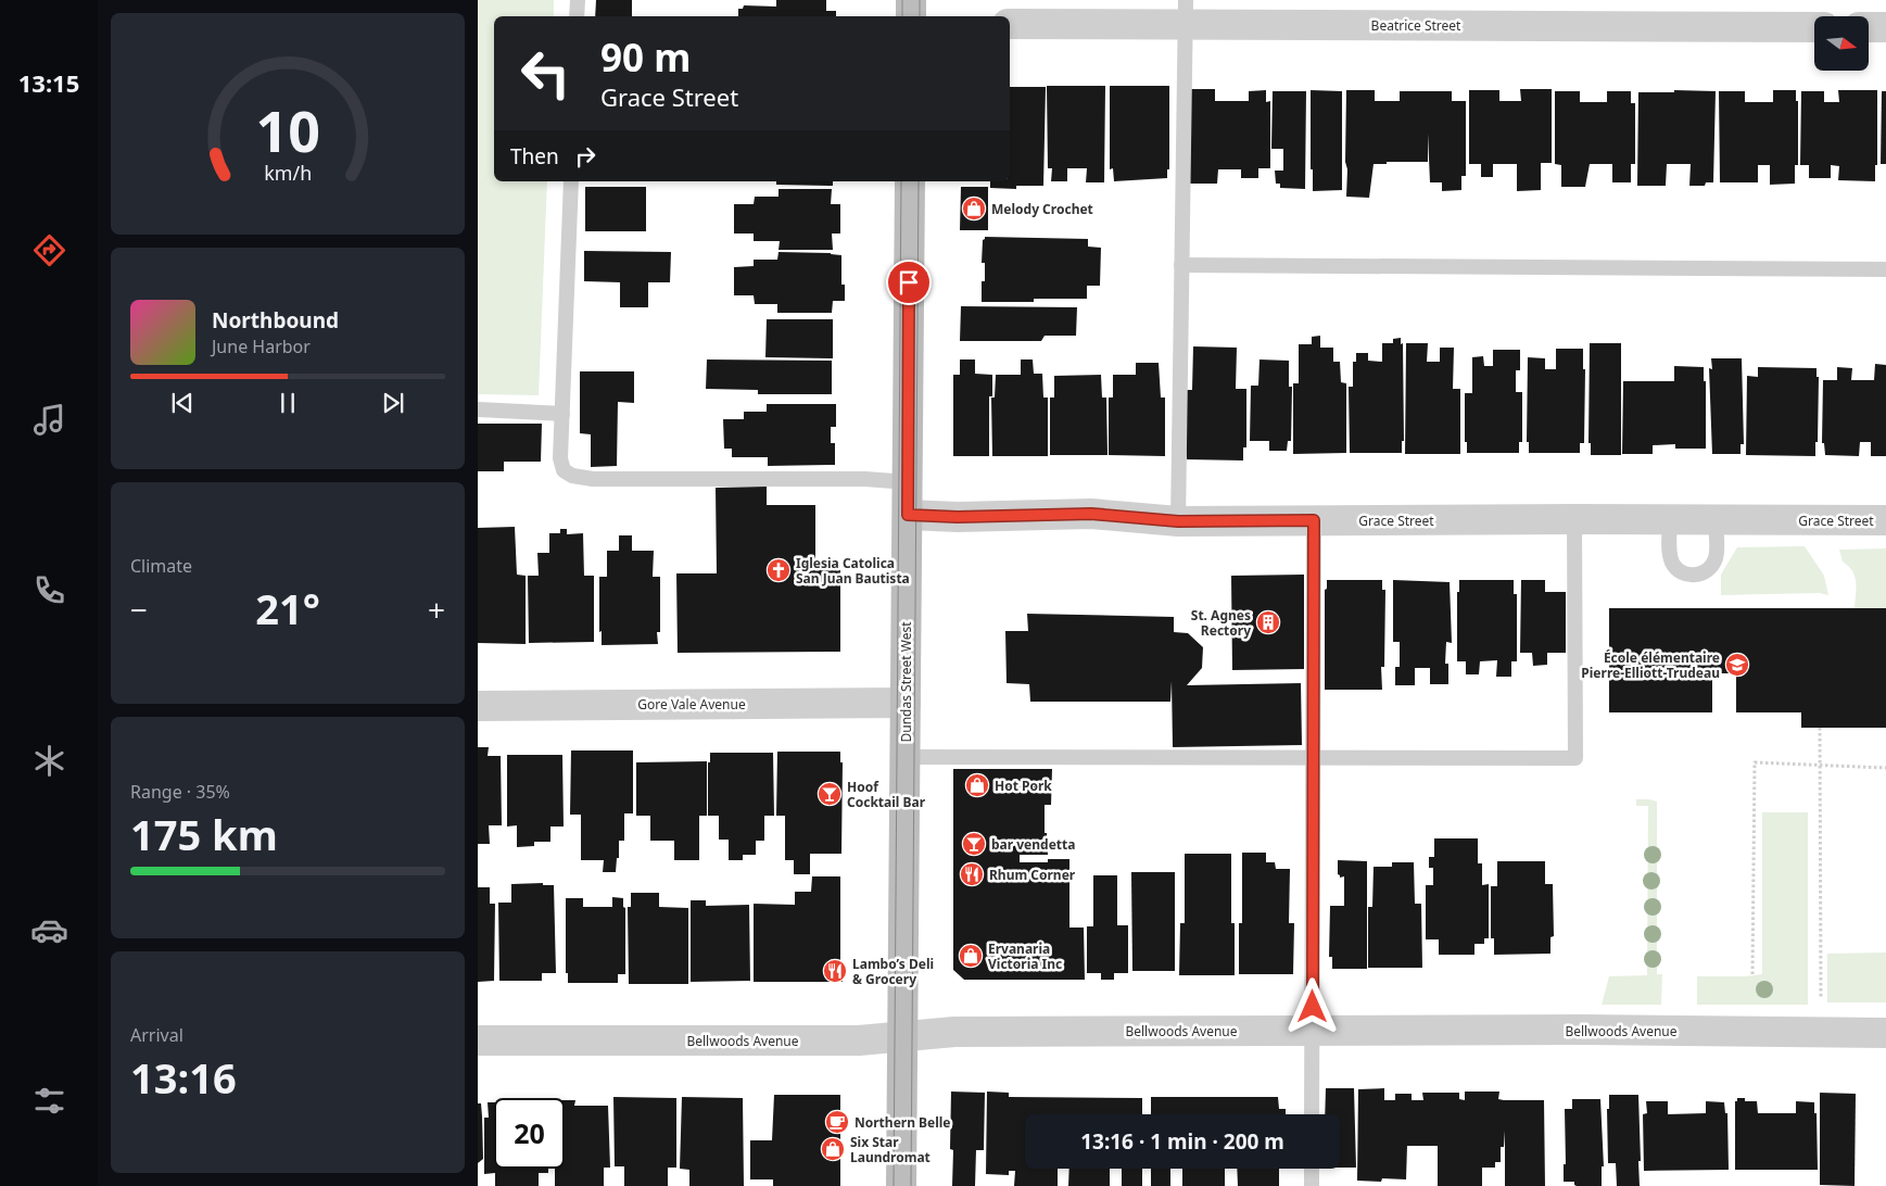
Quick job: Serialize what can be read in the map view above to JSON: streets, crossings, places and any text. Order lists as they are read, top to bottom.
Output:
{
  "streets": {
    "main road": ["Dundas Street West"],
    "street": [
      "Beatrice Street",
      "Grace Street",
      "Gore Vale Avenue",
      "Bellwoods Avenue"
    ]
  },
  "crossings": [
    ["Grace Street", "Dundas Street West"],
    ["Dundas Street West", "Gore Vale Avenue"],
    ["Dundas Street West", "Bellwoods Avenue"]
  ],
  "places": {
    "shop": [
      "Melody Crochet",
      "Hot Pork",
      "Ervanaria Victoria Inc",
      "Six Star Laundromat"
    ],
    "church": ["Iglesia Catolica San Juan Bautista"],
    "building": ["St. Agnes Rectory"],
    "school or university": ["École élémentaire Pierre-Elliott-Trudeau"],
    "bar": ["Hoof Cocktail Bar", "bar vendetta"],
    "restaurant": ["Rhum Corner", "Lambo’s Deli & Grocery"],
    "cafe": ["Northern Belle"]
  },
  "north": "right",
  "page": {
    "tabs": "13:15",
    "turn": ["90 m", "Grace Street"],
    "then": "Then",
    "song": ["Northbound", "June Harbor"],
    "tile": [
      "Climate",
      ["Range · 35%", "175 km"],
      ["Arrival", "13:16"]
    ],
    "heat": ["−", "21°", "+"],
    "limit": "20",
    "trip": "13:16 · 1 min · 200 m",
    "gauge": ["10", "km/h"]
  }
}
